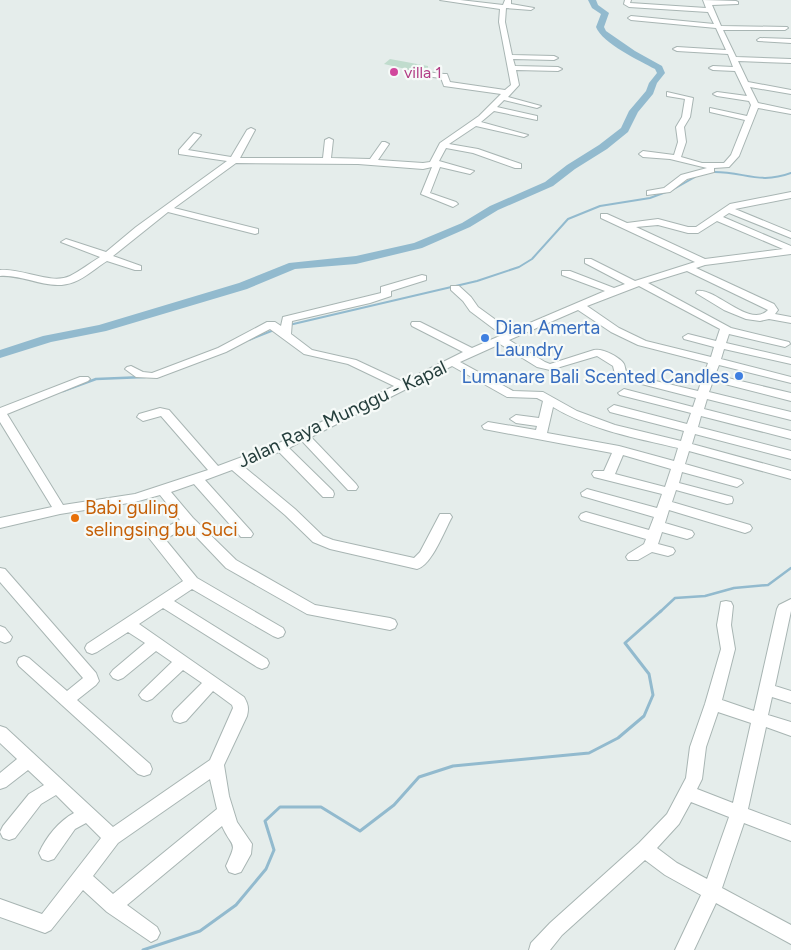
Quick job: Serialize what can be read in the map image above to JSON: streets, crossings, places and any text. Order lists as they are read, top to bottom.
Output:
{
  "streets": {
    "street": ["Jalan Raya Munggu - Kapal"]
  },
  "places": [
    "villa 1",
    "Dian Amerta Laundry",
    "Lumanare Bali Scented Candles",
    "Babi guling selingsing bu Suci"
  ]
}
